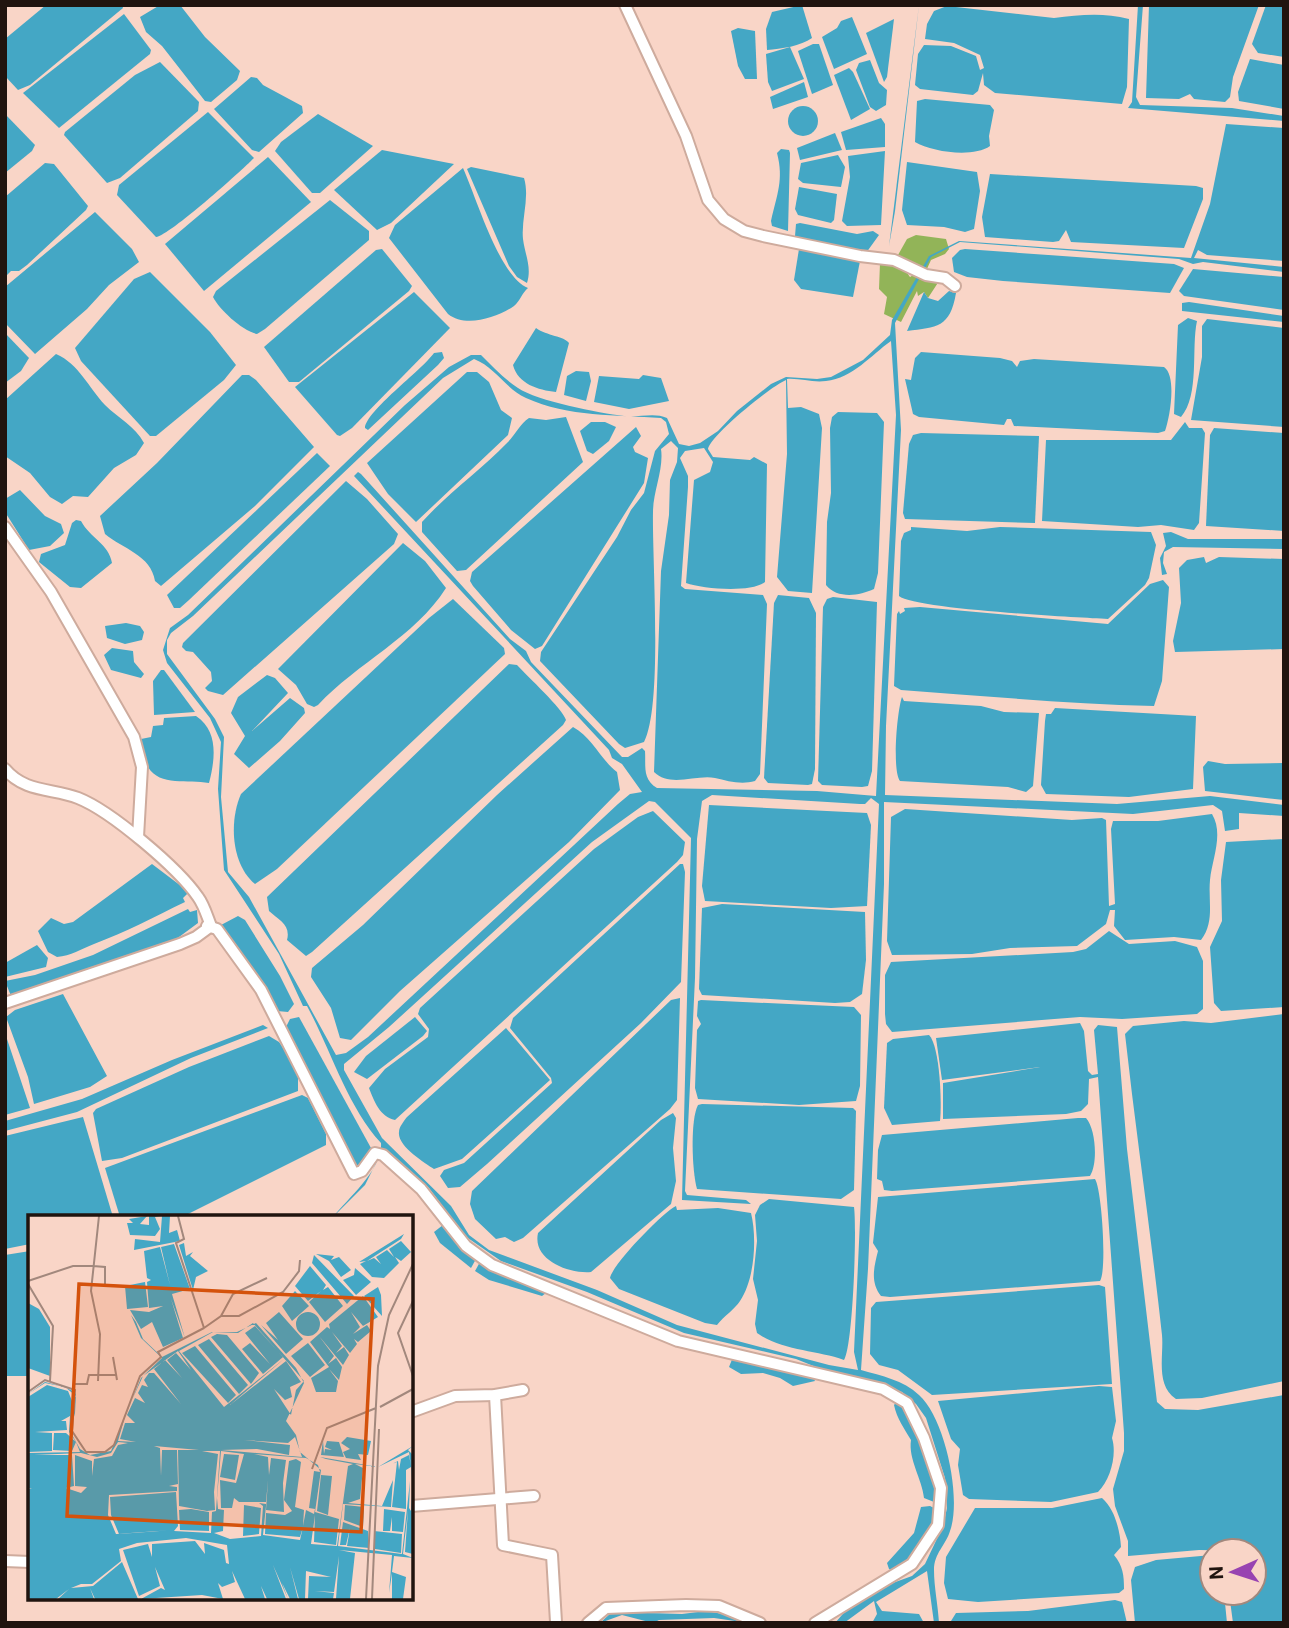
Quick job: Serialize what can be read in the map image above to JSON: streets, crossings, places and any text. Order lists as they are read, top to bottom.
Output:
{
  "north": "left"
}
